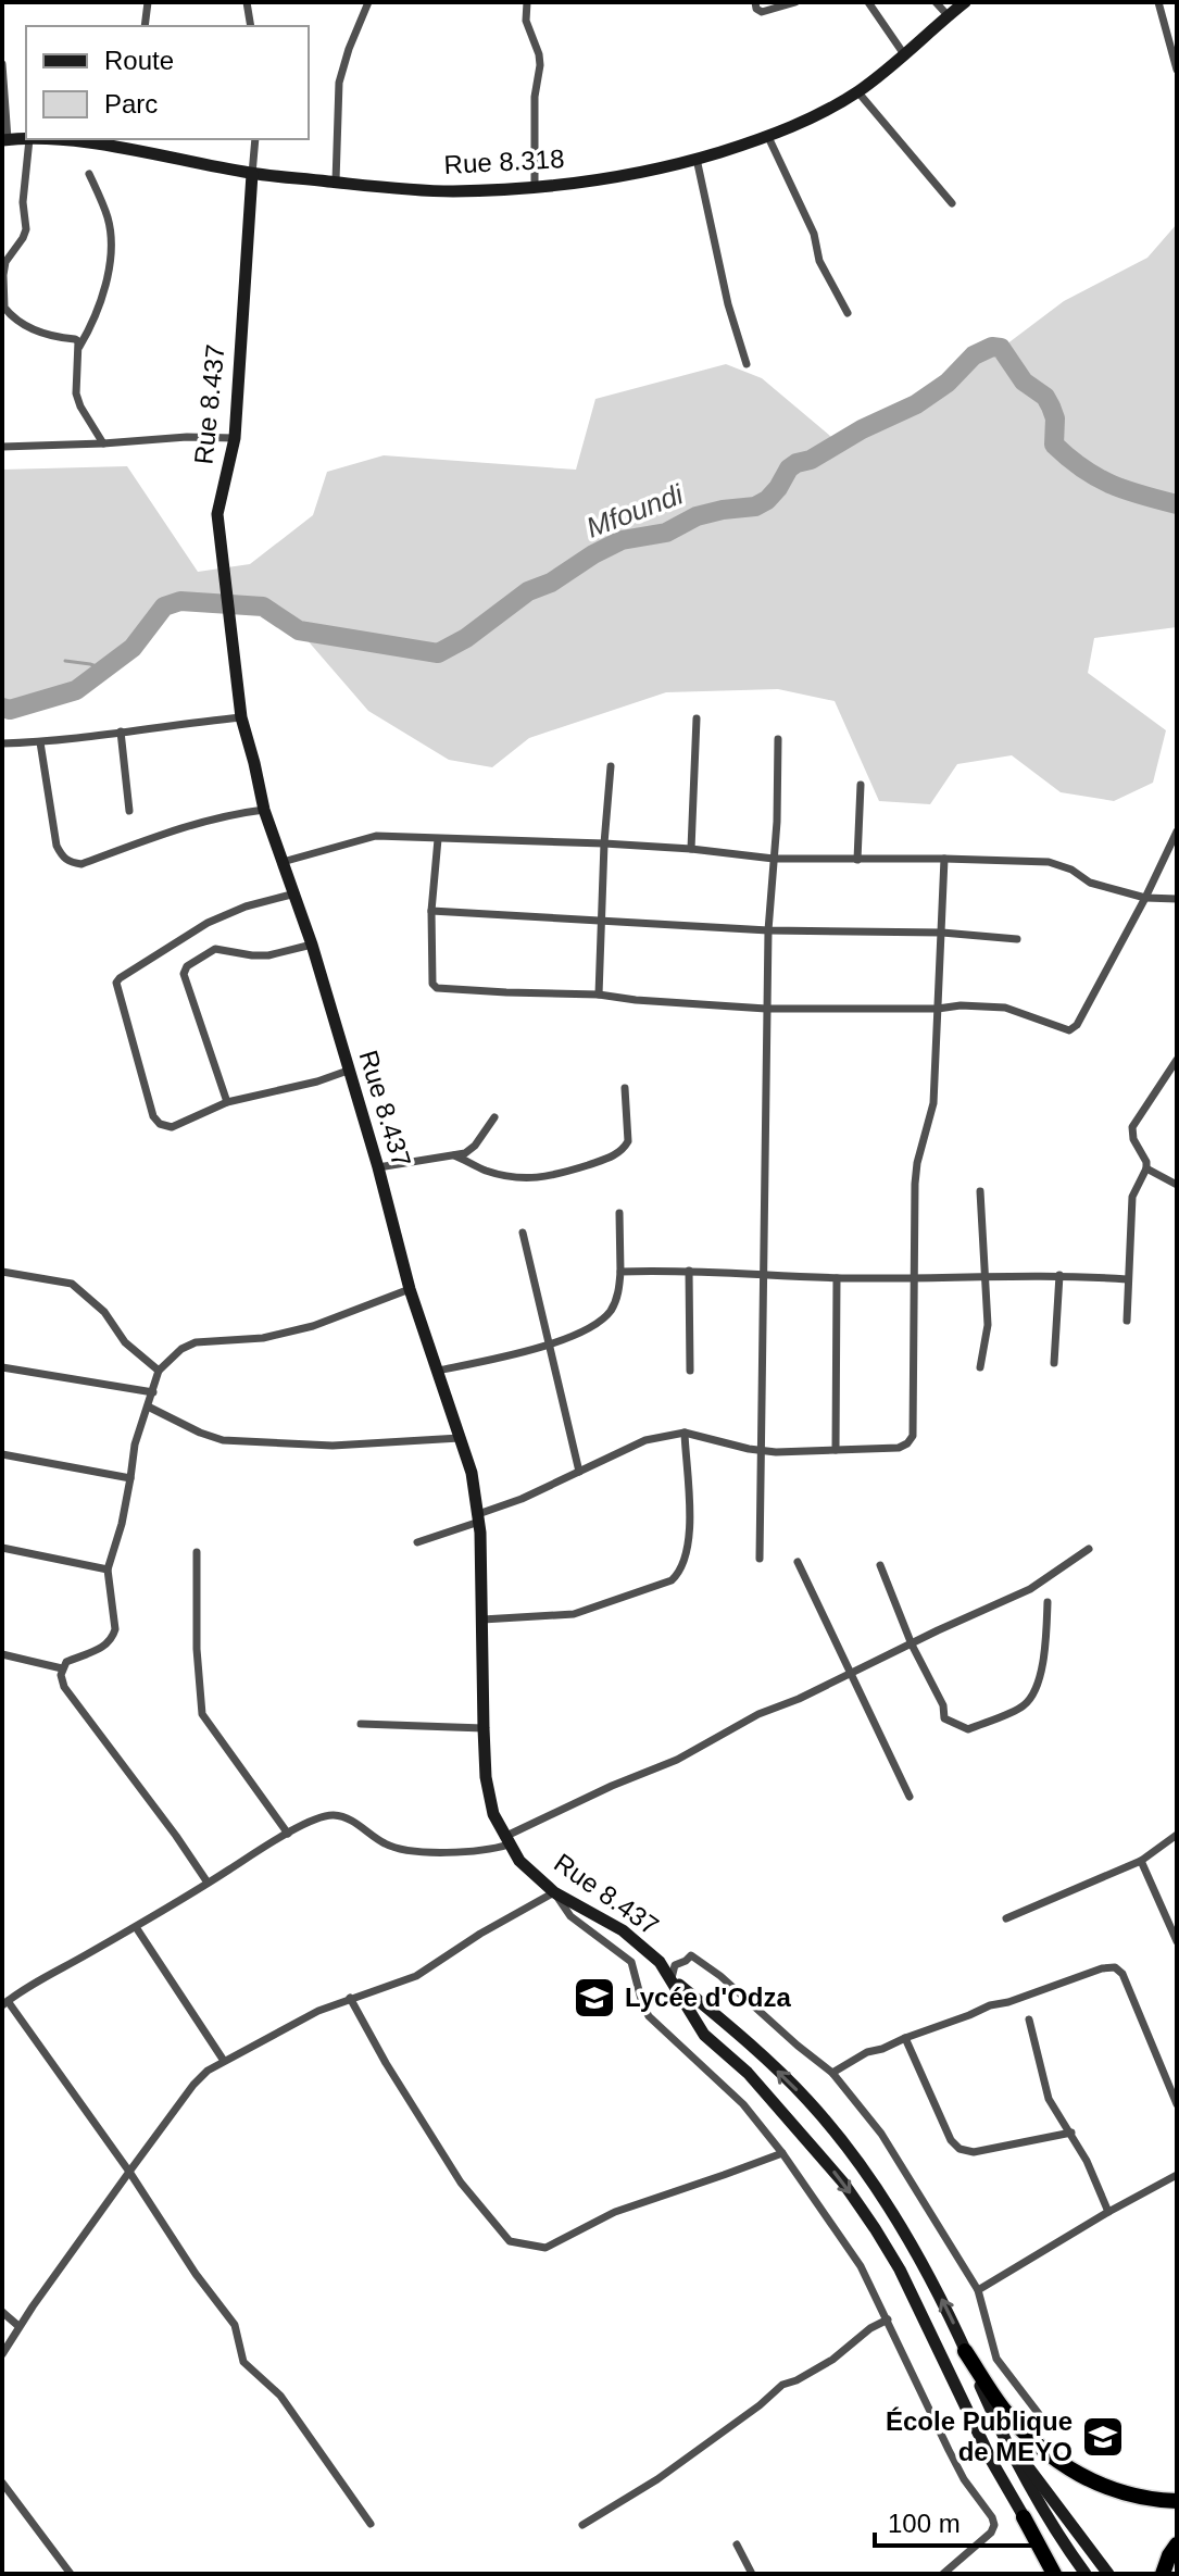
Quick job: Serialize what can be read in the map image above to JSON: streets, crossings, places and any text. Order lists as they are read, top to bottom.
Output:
{
  "streets": {
    "main road": ["Rue 8.318", "Rue 8.437"]
  },
  "crossings": [
    ["Rue 8.318", "Rue 8.437"]
  ],
  "water": ["Mfoundi"],
  "places": {
    "school or university": ["Lycée d'Odza", "École Publique de MEYO"]
  },
  "legend": ["Route", "Parc"],
  "scale_bar": "100 m"
}
